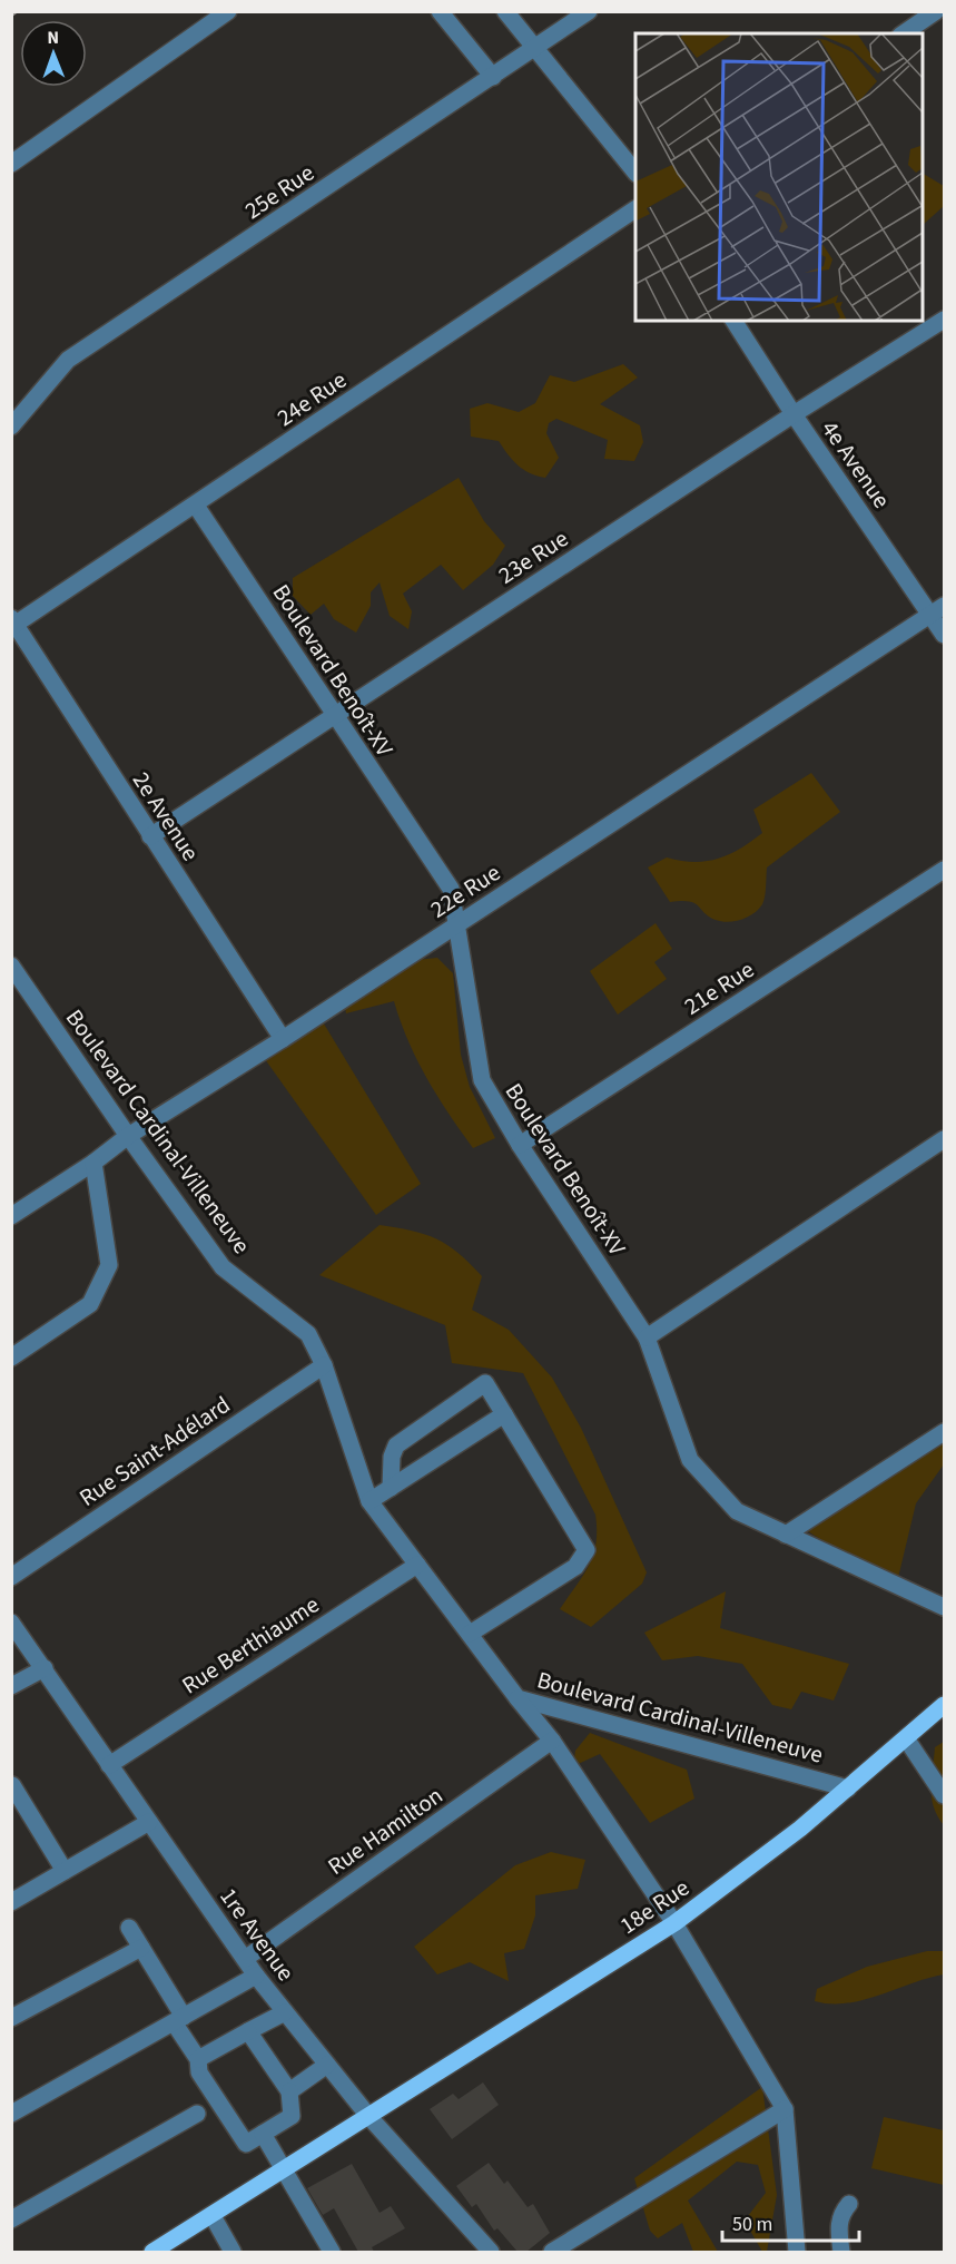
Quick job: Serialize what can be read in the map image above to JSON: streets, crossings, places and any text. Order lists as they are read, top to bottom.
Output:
{
  "streets": {
    "main road": ["18e Rue"],
    "street": [
      "25e Rue",
      "24e Rue",
      "4e Avenue",
      "23e Rue",
      "Boulevard Benoît-XV",
      "2e Avenue",
      "22e Rue",
      "21e Rue",
      "Boulevard Cardinal-Villeneuve",
      "Rue Saint-Adélard",
      "Rue Berthiaume",
      "Rue Hamilton",
      "1re Avenue"
    ]
  },
  "crossings": [
    ["24e Rue", "Boulevard Benoît-XV"],
    ["24e Rue", "2e Avenue"],
    ["4e Avenue", "23e Rue"],
    ["4e Avenue", "22e Rue"],
    ["23e Rue", "Boulevard Benoît-XV"],
    ["23e Rue", "2e Avenue"],
    ["Boulevard Benoît-XV", "22e Rue"],
    ["Boulevard Benoît-XV", "21e Rue"],
    ["2e Avenue", "22e Rue"],
    ["22e Rue", "Boulevard Cardinal-Villeneuve"],
    ["Boulevard Cardinal-Villeneuve", "Rue Saint-Adélard"],
    ["Boulevard Cardinal-Villeneuve", "Rue Berthiaume"],
    ["Boulevard Cardinal-Villeneuve", "18e Rue"],
    ["Rue Berthiaume", "1re Avenue"],
    ["Rue Hamilton", "1re Avenue"],
    ["18e Rue", "1re Avenue"]
  ],
  "scale_bar": "50 m",
  "north": "top"
}
